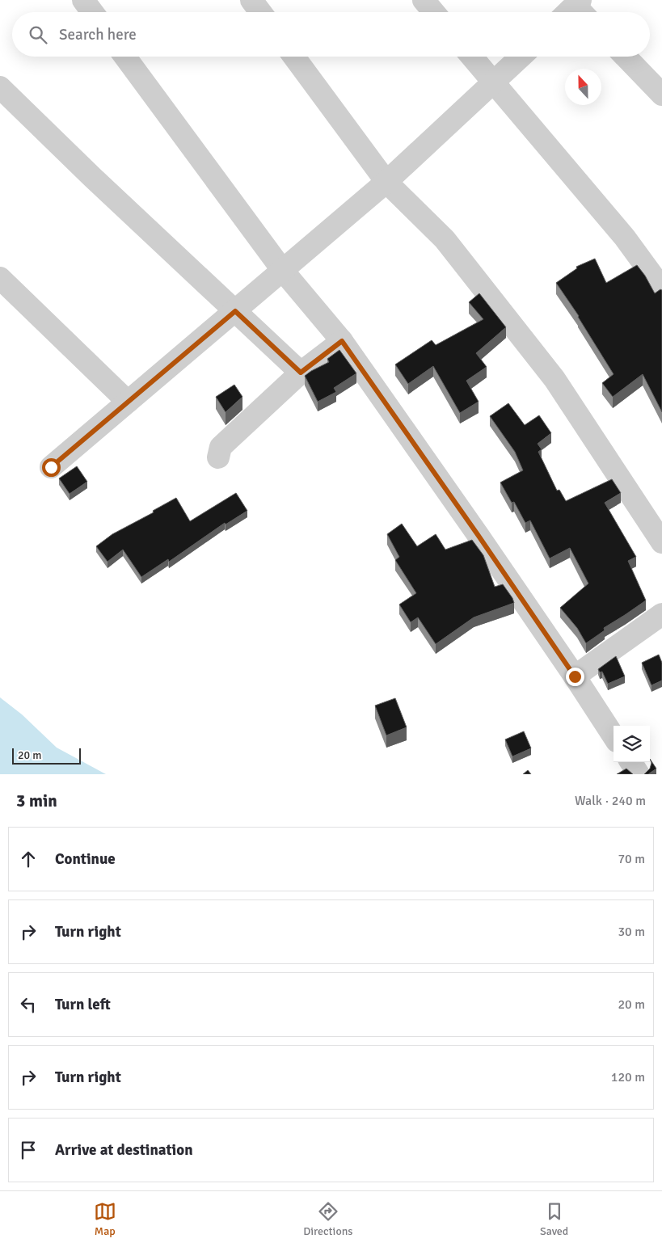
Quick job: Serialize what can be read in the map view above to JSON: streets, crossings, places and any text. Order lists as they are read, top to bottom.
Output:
{
  "scale_bar": "20 m",
  "north": "top",
  "page": {
    "search": "Search here",
    "scale": "20 m",
    "heading": ["3 min", "Walk · 240 m"],
    "list": [
      ["Continue", "70 m"],
      ["Turn right", "30 m"],
      ["Turn left", "20 m"],
      ["Turn right", "120 m"],
      "Arrive at destination"
    ],
    "nav": ["Map", "Directions", "Saved"]
  }
}
